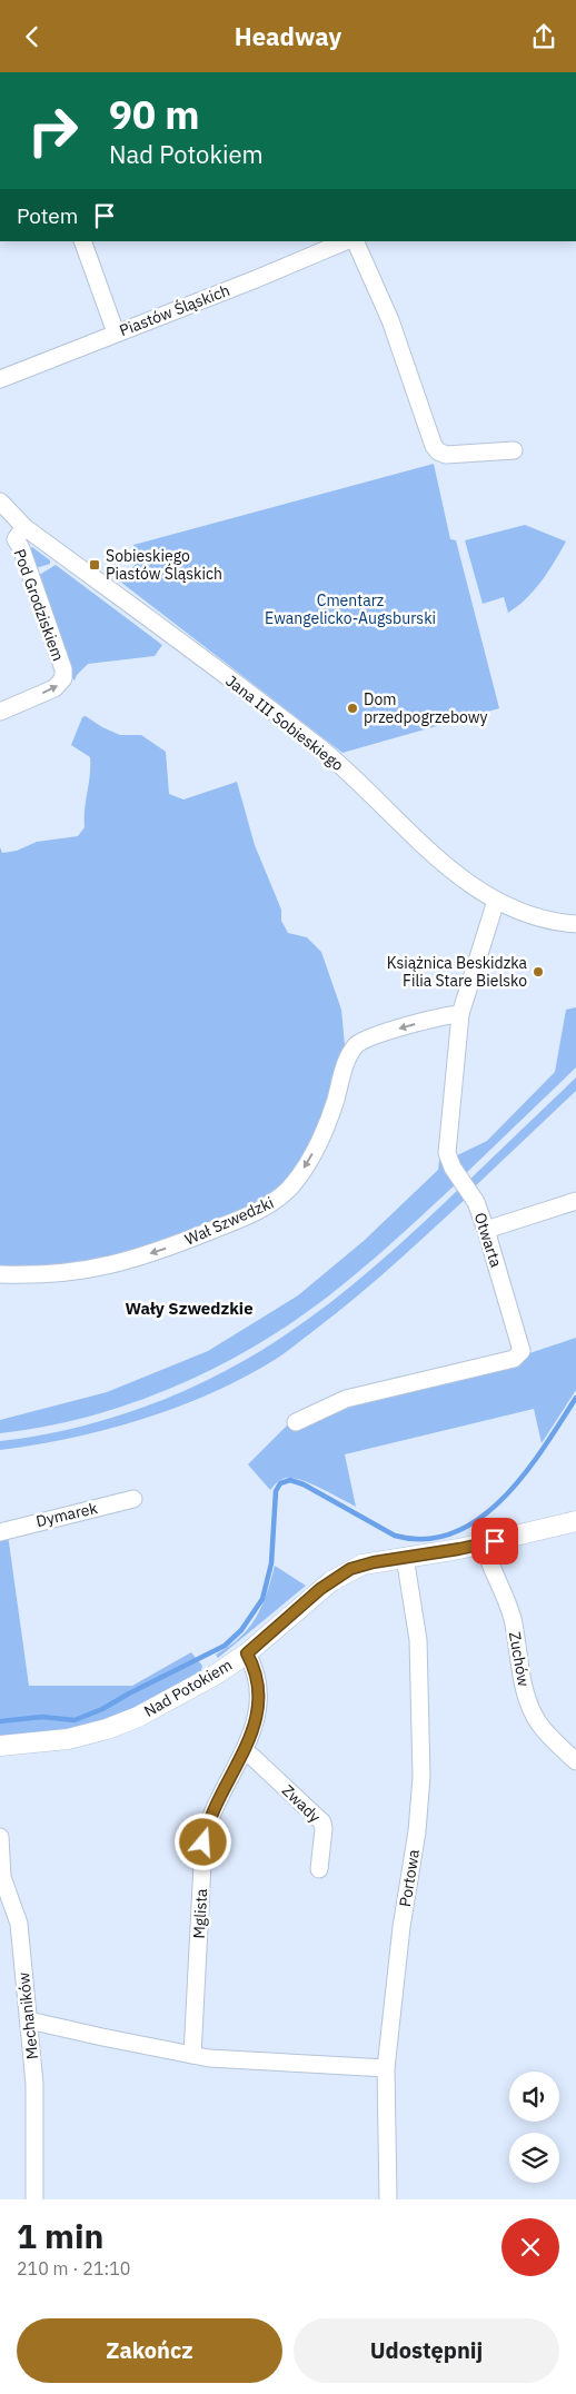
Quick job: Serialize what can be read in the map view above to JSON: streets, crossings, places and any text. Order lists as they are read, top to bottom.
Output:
{
  "streets": {
    "street": [
      "Piastów Śląskich",
      "Pod Grodziskiem",
      "Jana III Sobieskiego",
      "Wał Szwedzki",
      "Otwarta",
      "Dymarek",
      "Zuchów",
      "Nad Potokiem",
      "Zwady",
      "Portowa",
      "Mglista",
      "Mechaników"
    ]
  },
  "crossings": [
    ["Pod Grodziskiem", "Jana III Sobieskiego"],
    ["Jana III Sobieskiego", "Otwarta"],
    ["Wał Szwedzki", "Otwarta"],
    ["Zuchów", "Nad Potokiem"],
    ["Nad Potokiem", "Portowa"],
    ["Nad Potokiem", "Mglista"],
    ["Zwady", "Mglista"]
  ],
  "one_way": ["Wał Szwedzki"],
  "districts": ["Wały Szwedzkie"],
  "parks": ["Cmentarz Ewangelicko-Augsburski"],
  "places": {
    "transit": ["Sobieskiego Piastów Śląskich"],
    "other": ["Dom przedpogrzebowy", "Książnica Beskidzka Filia Stare Bielsko"]
  },
  "page": {
    "header": "Headway",
    "turn": ["90 m", "Nad Potokiem"],
    "then": "Potem",
    "heading": ["1 min", "210 m · 21:10"],
    "buttons": ["Zakończ", "Udostępnij"]
  }
}
